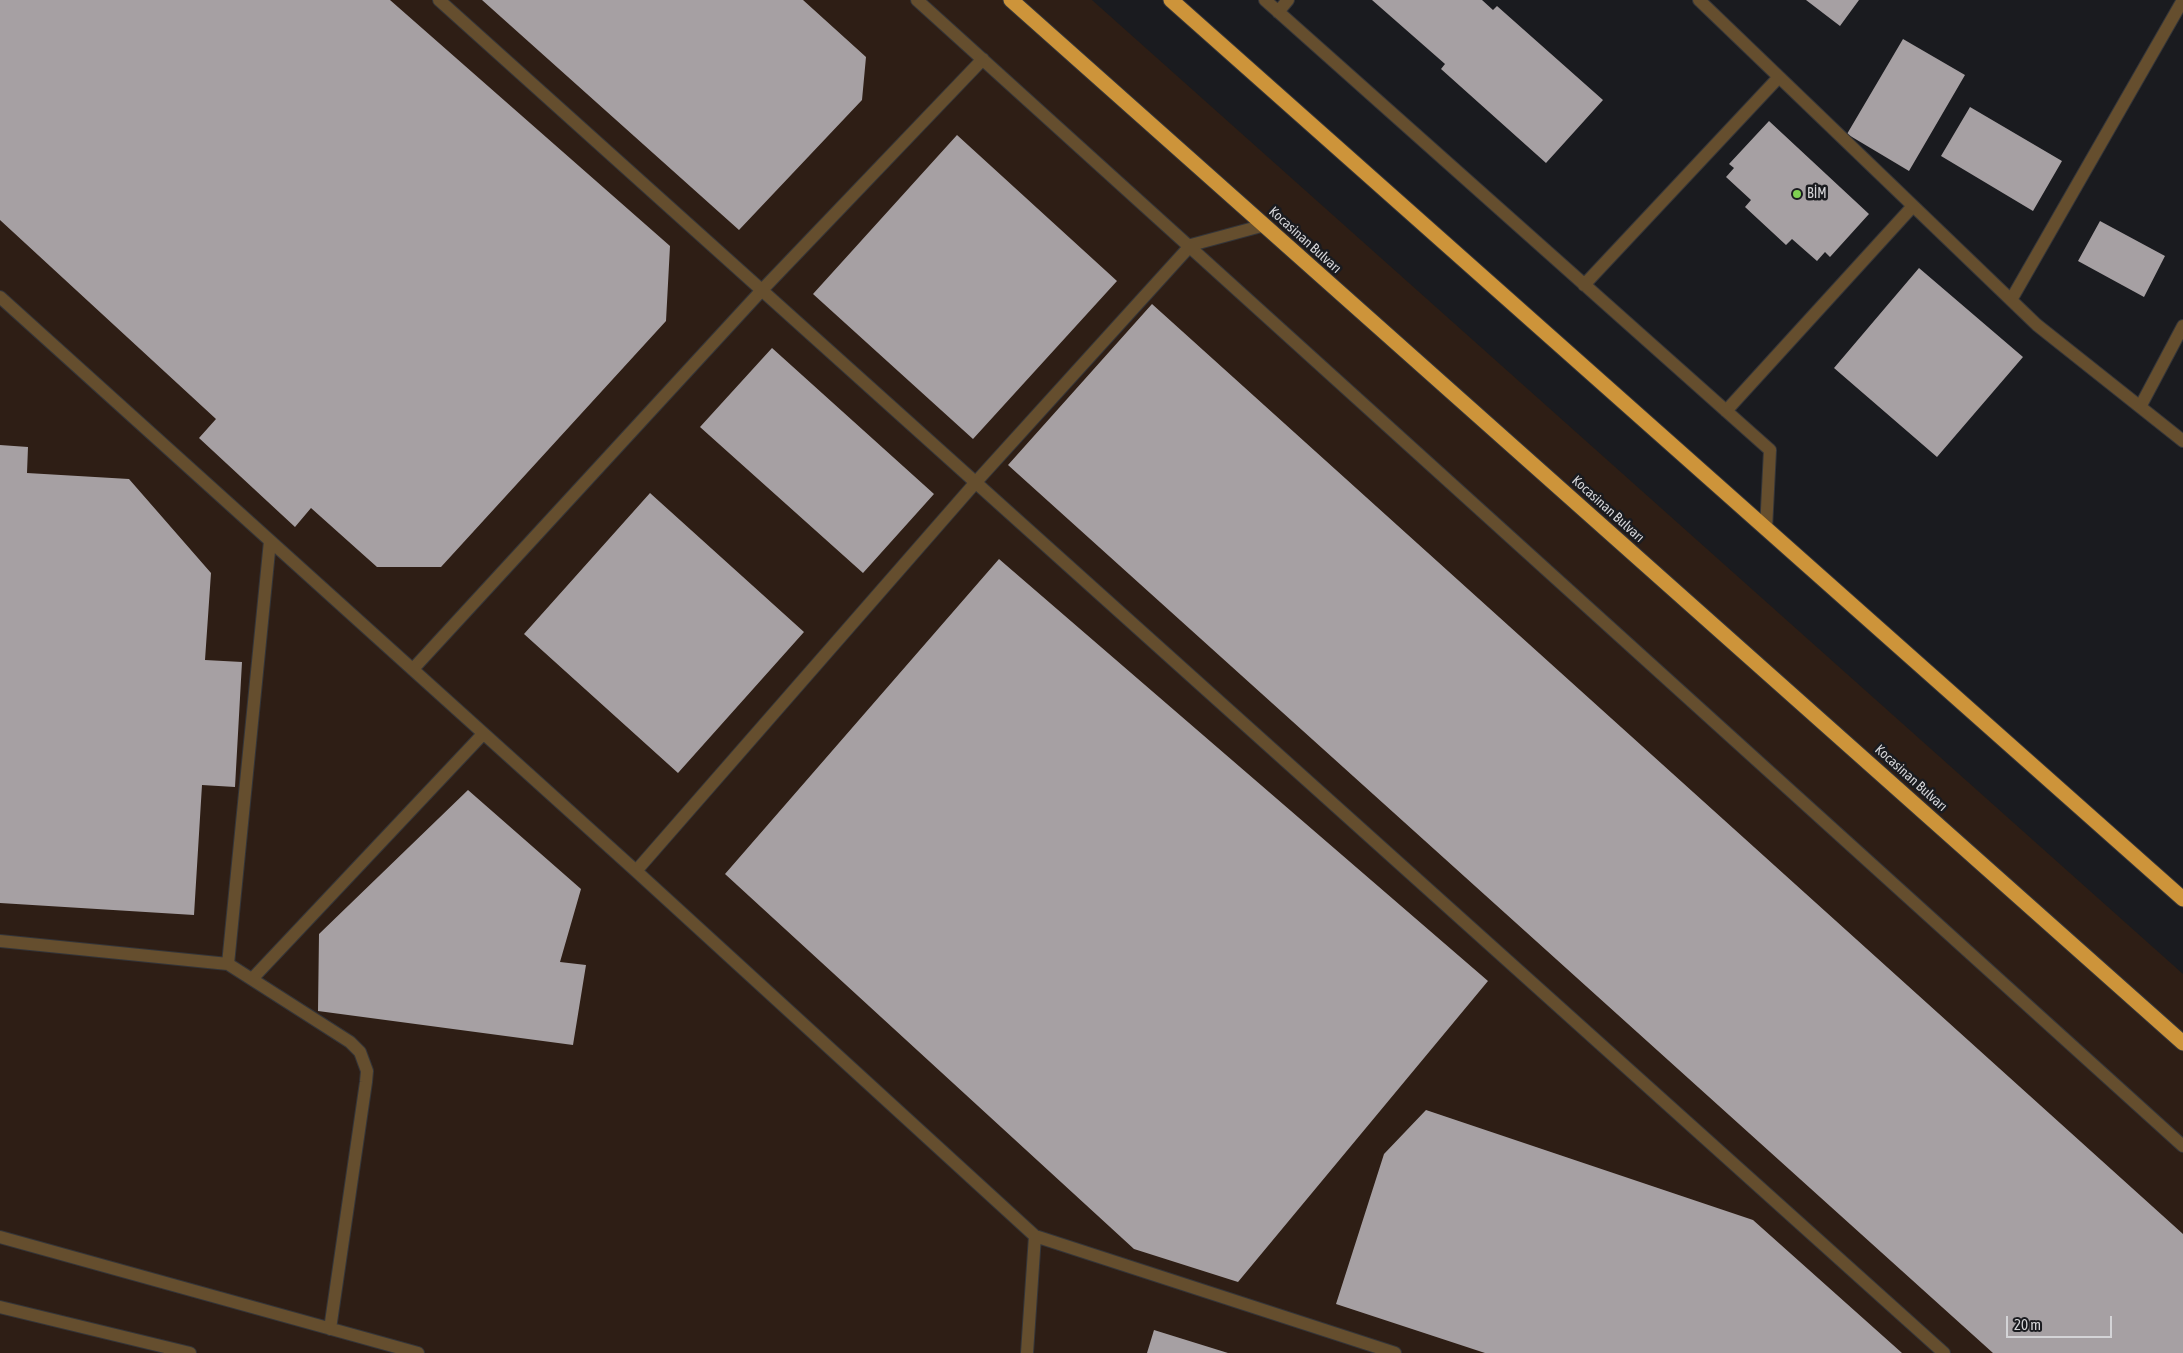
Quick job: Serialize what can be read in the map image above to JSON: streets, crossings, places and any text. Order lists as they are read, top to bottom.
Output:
{
  "streets": {
    "highway": ["Kocasinan Bulvarı"]
  },
  "places": ["BİM"],
  "scale_bar": "20 m"
}
